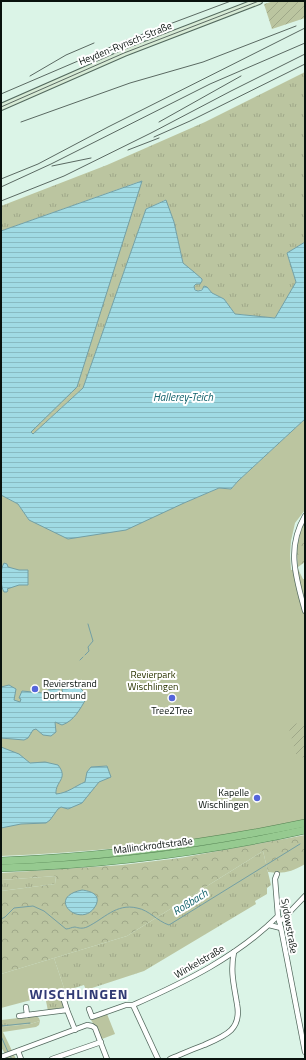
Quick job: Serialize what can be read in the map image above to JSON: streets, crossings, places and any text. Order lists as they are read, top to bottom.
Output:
{
  "streets": {
    "highway": ["Mallinckrodtstraße"],
    "main road": ["Heyden-Rynsch-Straße"],
    "street": ["Sydowstraße", "Winkelstraße"]
  },
  "crossings": [
    ["Sydowstraße", "Winkelstraße"]
  ],
  "districts": ["WISCHLINGEN"],
  "water": ["Hallerey-Teich", "Roßbach"],
  "parks": ["Revierpark Wischlingen"],
  "places": ["Revierstrand Dortmund", "Tree2Tree", "Kapelle Wischlingen"]
}
